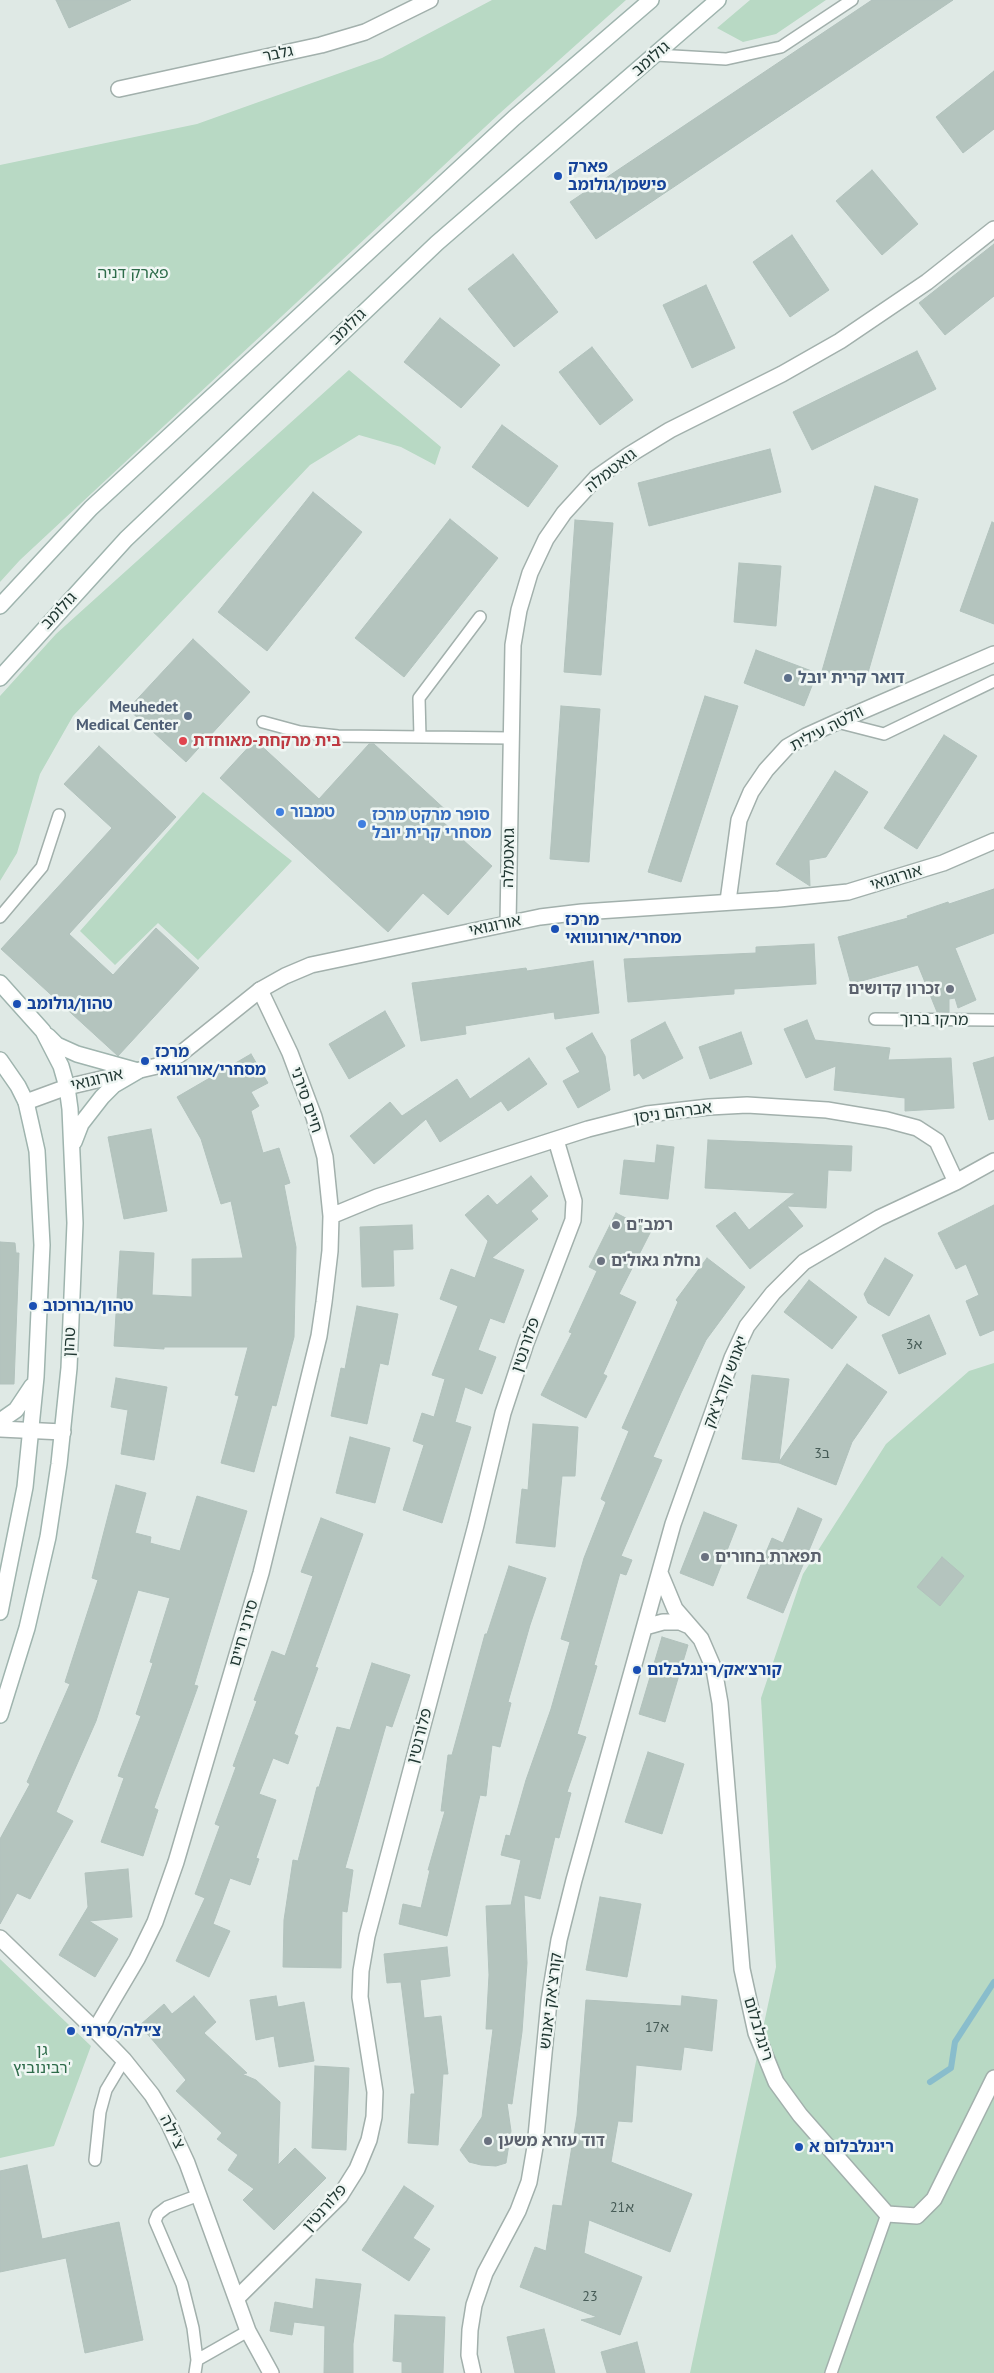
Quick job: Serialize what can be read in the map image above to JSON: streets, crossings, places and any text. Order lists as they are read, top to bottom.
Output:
{
  "streets": {
    "street": [
      "גלבר",
      "גולומב",
      "גואטמלה",
      "וולטה עילית",
      "אורוגואי",
      "חיים סירני",
      "אברהם ניסן",
      "טהון",
      "פלורנטין",
      "יאנוש קורצ'אק",
      "סירני חיים",
      "קורצ'אק יאנוש",
      "רינגלבלום",
      "צ'ילה"
    ],
    "lane": ["מרקו ברוך"]
  },
  "crossings": [
    ["גואטמלה", "אורוגואי"],
    ["וולטה עילית", "אורוגואי"],
    ["אורוגואי", "חיים סירני"],
    ["אורוגואי", "טהון"],
    ["חיים סירני", "אברהם ניסן"],
    ["חיים סירני", "סירני חיים"],
    ["אברהם ניסן", "פלורנטין"],
    ["אברהם ניסן", "יאנוש קורצ'אק"],
    ["אברהם ניסן", "סירני חיים"],
    ["פלורנטין", "צ'ילה"],
    ["יאנוש קורצ'אק", "קורצ'אק יאנוש"],
    ["יאנוש קורצ'אק", "רינגלבלום"],
    ["סירני חיים", "צ'ילה"]
  ],
  "parks": ["פארק דניה", "גן רבינוביץ'"],
  "places": [
    "פארק פישמן/גולומב",
    "דואר קרית יובל",
    "Meuhedet Medical Center",
    "בית מרקחת-מאוחדת",
    "טמבור",
    "סופר מרקט מרכז מסחרי קרית יובל",
    "מרכז מסחרי/אורוגוואי",
    "זכרון קדושים",
    "טהון/גולומב",
    "מרכז מסחרי/אורוגואי",
    "רמב\"ם",
    "נחלת גאולים",
    "טהון/בורוכוב",
    "תפארת בחורים",
    "קורצ׳אק/רינגלבלום",
    "צ׳ילה/סירני",
    "דוד עזרא משען",
    "רינגלבלום א"
  ],
  "house_numbers": [
    "3א",
    "3ב",
    "17א",
    "21א",
    "23"
  ]
}
